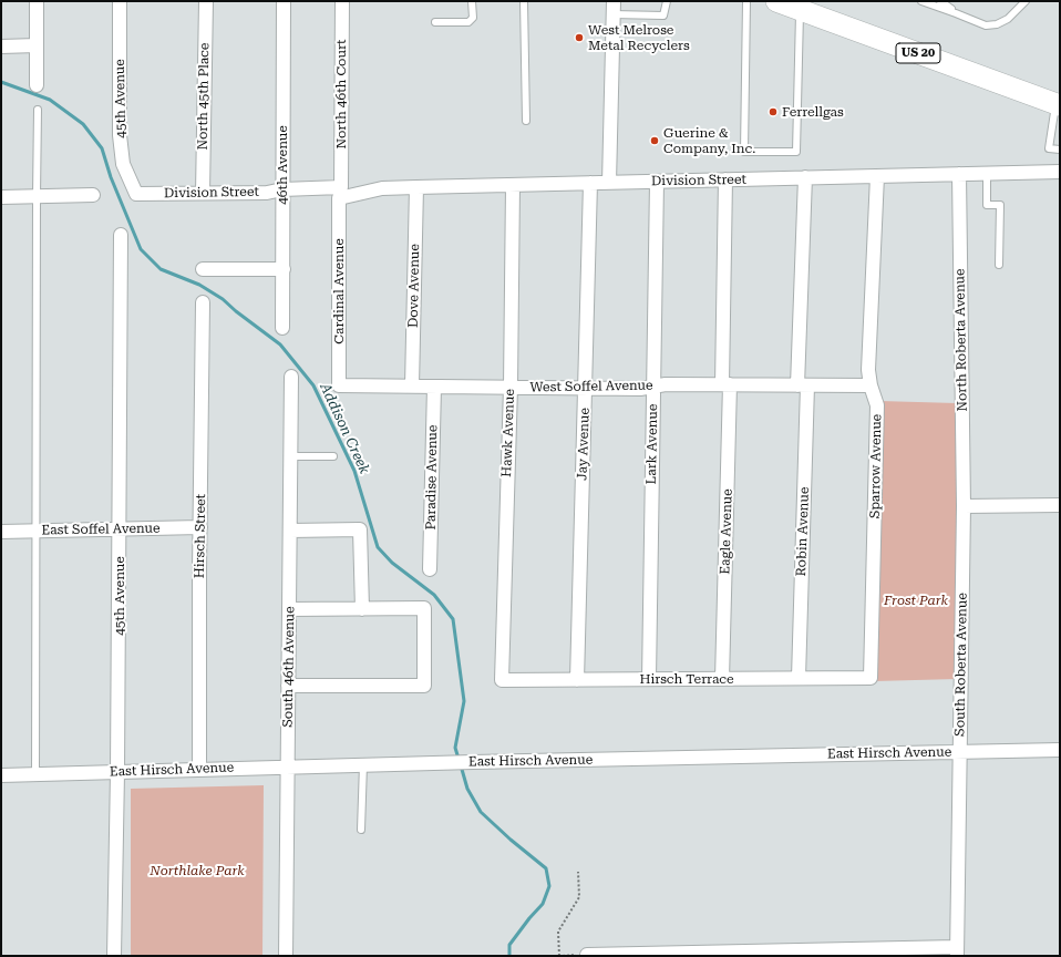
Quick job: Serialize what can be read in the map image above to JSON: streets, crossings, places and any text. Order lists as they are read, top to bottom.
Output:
{
  "streets": {
    "main road": ["US 20"],
    "street": [
      "North 46th Court",
      "North 45th Place",
      "45th Avenue",
      "46th Avenue",
      "Division Street",
      "Dove Avenue",
      "Cardinal Avenue",
      "North Roberta Avenue",
      "West Soffel Avenue",
      "Hawk Avenue",
      "Jay Avenue",
      "Lark Avenue",
      "Sparrow Avenue",
      "Paradise Avenue",
      "East Soffel Avenue",
      "Eagle Avenue",
      "Robin Avenue",
      "Hirsch Street",
      "South Roberta Avenue",
      "South 46th Avenue",
      "Hirsch Terrace",
      "East Hirsch Avenue"
    ]
  },
  "crossings": [
    ["North 46th Court", "Division Street"],
    ["North 46th Court", "Cardinal Avenue"],
    ["North 45th Place", "Division Street"],
    ["45th Avenue", "Division Street"],
    ["45th Avenue", "East Soffel Avenue"],
    ["45th Avenue", "East Hirsch Avenue"],
    ["46th Avenue", "Division Street"],
    ["Division Street", "Dove Avenue"],
    ["Division Street", "Cardinal Avenue"],
    ["Division Street", "North Roberta Avenue"],
    ["Division Street", "Hawk Avenue"],
    ["Division Street", "Jay Avenue"],
    ["Division Street", "Lark Avenue"],
    ["Division Street", "Sparrow Avenue"],
    ["Division Street", "Eagle Avenue"],
    ["Division Street", "Robin Avenue"],
    ["Dove Avenue", "West Soffel Avenue"],
    ["Cardinal Avenue", "West Soffel Avenue"],
    ["North Roberta Avenue", "South Roberta Avenue"],
    ["West Soffel Avenue", "Hawk Avenue"],
    ["West Soffel Avenue", "Jay Avenue"],
    ["West Soffel Avenue", "Lark Avenue"],
    ["West Soffel Avenue", "Sparrow Avenue"],
    ["West Soffel Avenue", "Paradise Avenue"],
    ["West Soffel Avenue", "Eagle Avenue"],
    ["West Soffel Avenue", "Robin Avenue"],
    ["Hawk Avenue", "Hirsch Terrace"],
    ["Jay Avenue", "Hirsch Terrace"],
    ["Lark Avenue", "Hirsch Terrace"],
    ["Sparrow Avenue", "Hirsch Terrace"],
    ["East Soffel Avenue", "Hirsch Street"],
    ["Eagle Avenue", "Hirsch Terrace"],
    ["Robin Avenue", "Hirsch Terrace"],
    ["Hirsch Street", "East Hirsch Avenue"],
    ["South Roberta Avenue", "East Hirsch Avenue"],
    ["South 46th Avenue", "East Hirsch Avenue"]
  ],
  "water": ["Addison Creek"],
  "parks": ["Frost Park", "Northlake Park"],
  "places": ["West Melrose Metal Recyclers", "Ferrellgas", "Guerine & Company, Inc."]
}
